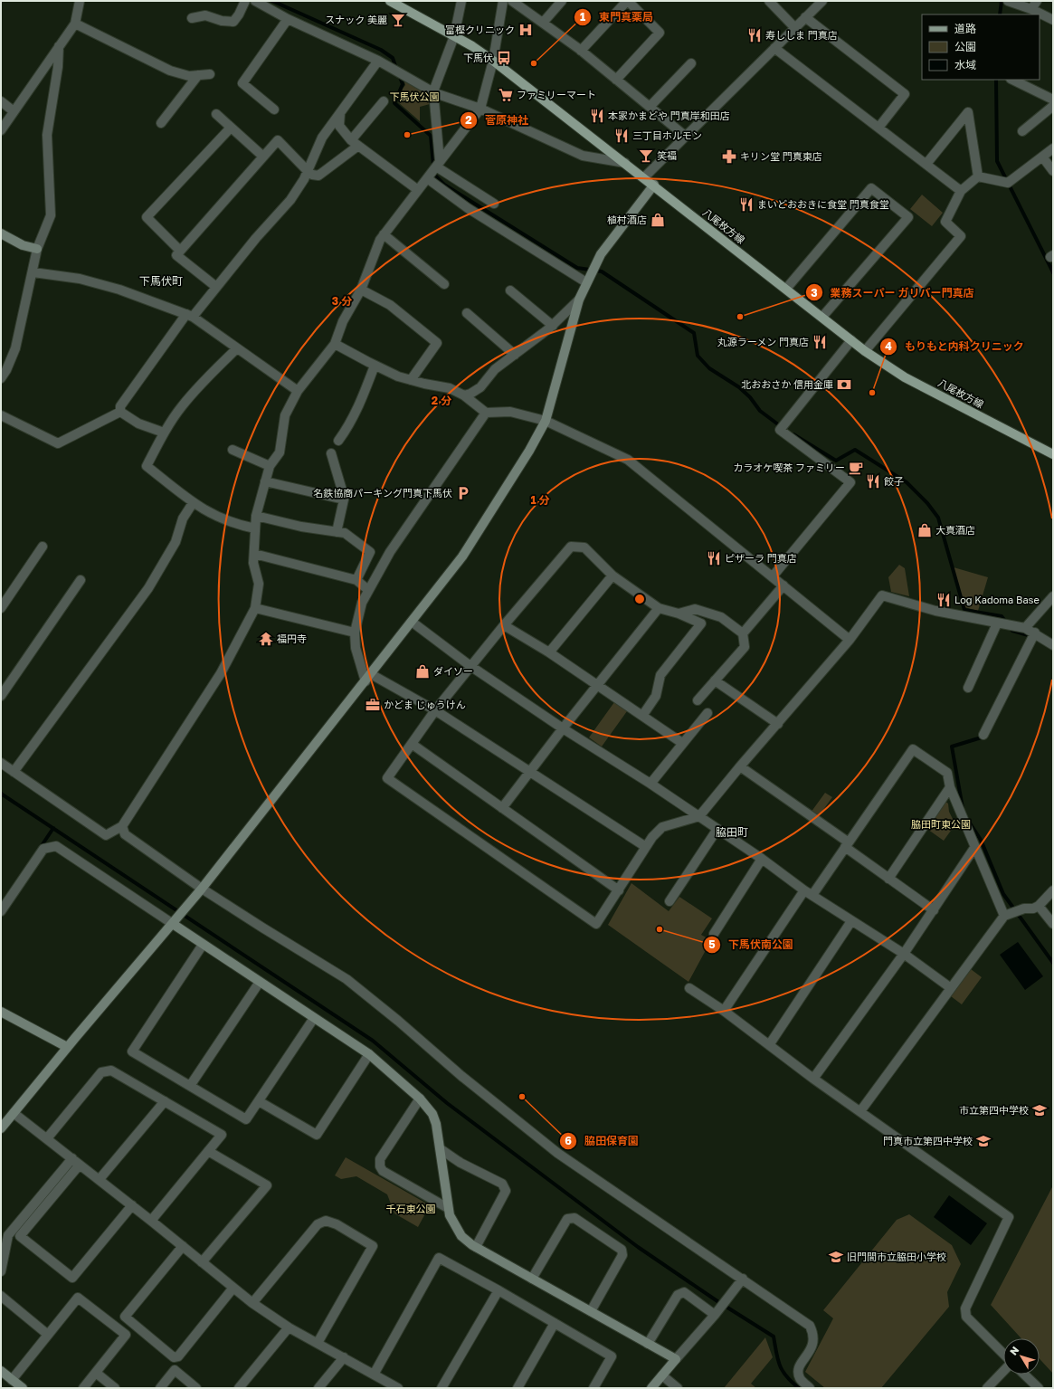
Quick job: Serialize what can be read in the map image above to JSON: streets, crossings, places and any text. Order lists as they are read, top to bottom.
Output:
{
  "streets": {
    "main road": ["八尾枚方線"]
  },
  "districts": ["下馬伏町", "脇田町"],
  "parks": ["下馬伏公園", "脇田町東公園", "千石東公園"],
  "places": {
    "bar": ["スナック 美麗", "笑福"],
    "hospital": ["富樫クリニック"],
    "restaurant": [
      "寿ししま 門真店",
      "本家かまどや 門真岸和田店",
      "三丁目ホルモン",
      "まいどおおきに食堂 門真食堂",
      "丸源ラーメン 門真店",
      "餃子",
      "ピザーラ 門真店",
      "Log Kadoma Base"
    ],
    "bus stop": ["下馬伏"],
    "other": [
      "東門真薬局",
      "菅原神社",
      "業務スーパー ガリバー門真店",
      "もりもと内科クリニック",
      "下馬伏南公園",
      "脇田保育園"
    ],
    "supermarket": ["ファミリーマート"],
    "pharmacy": ["キリン堂 門真東店"],
    "shop": ["植村酒店", "大真酒店", "ダイソー"],
    "bank": ["北おおさか 信用金庫"],
    "cafe": ["カラオケ喫茶 ファミリー"],
    "parking": ["名鉄協商パーキング門真下馬伏"],
    "temple": ["福円寺"],
    "office": ["かどま じゅうけん"],
    "school or university": ["市立第四中学校", "門真市立第四中学校", "旧門間市立脇田小学校"]
  },
  "legend": ["道路", "公園", "水域"],
  "north": "top left",
  "rings": ["3 分", "2 分", "1 分"]
}
